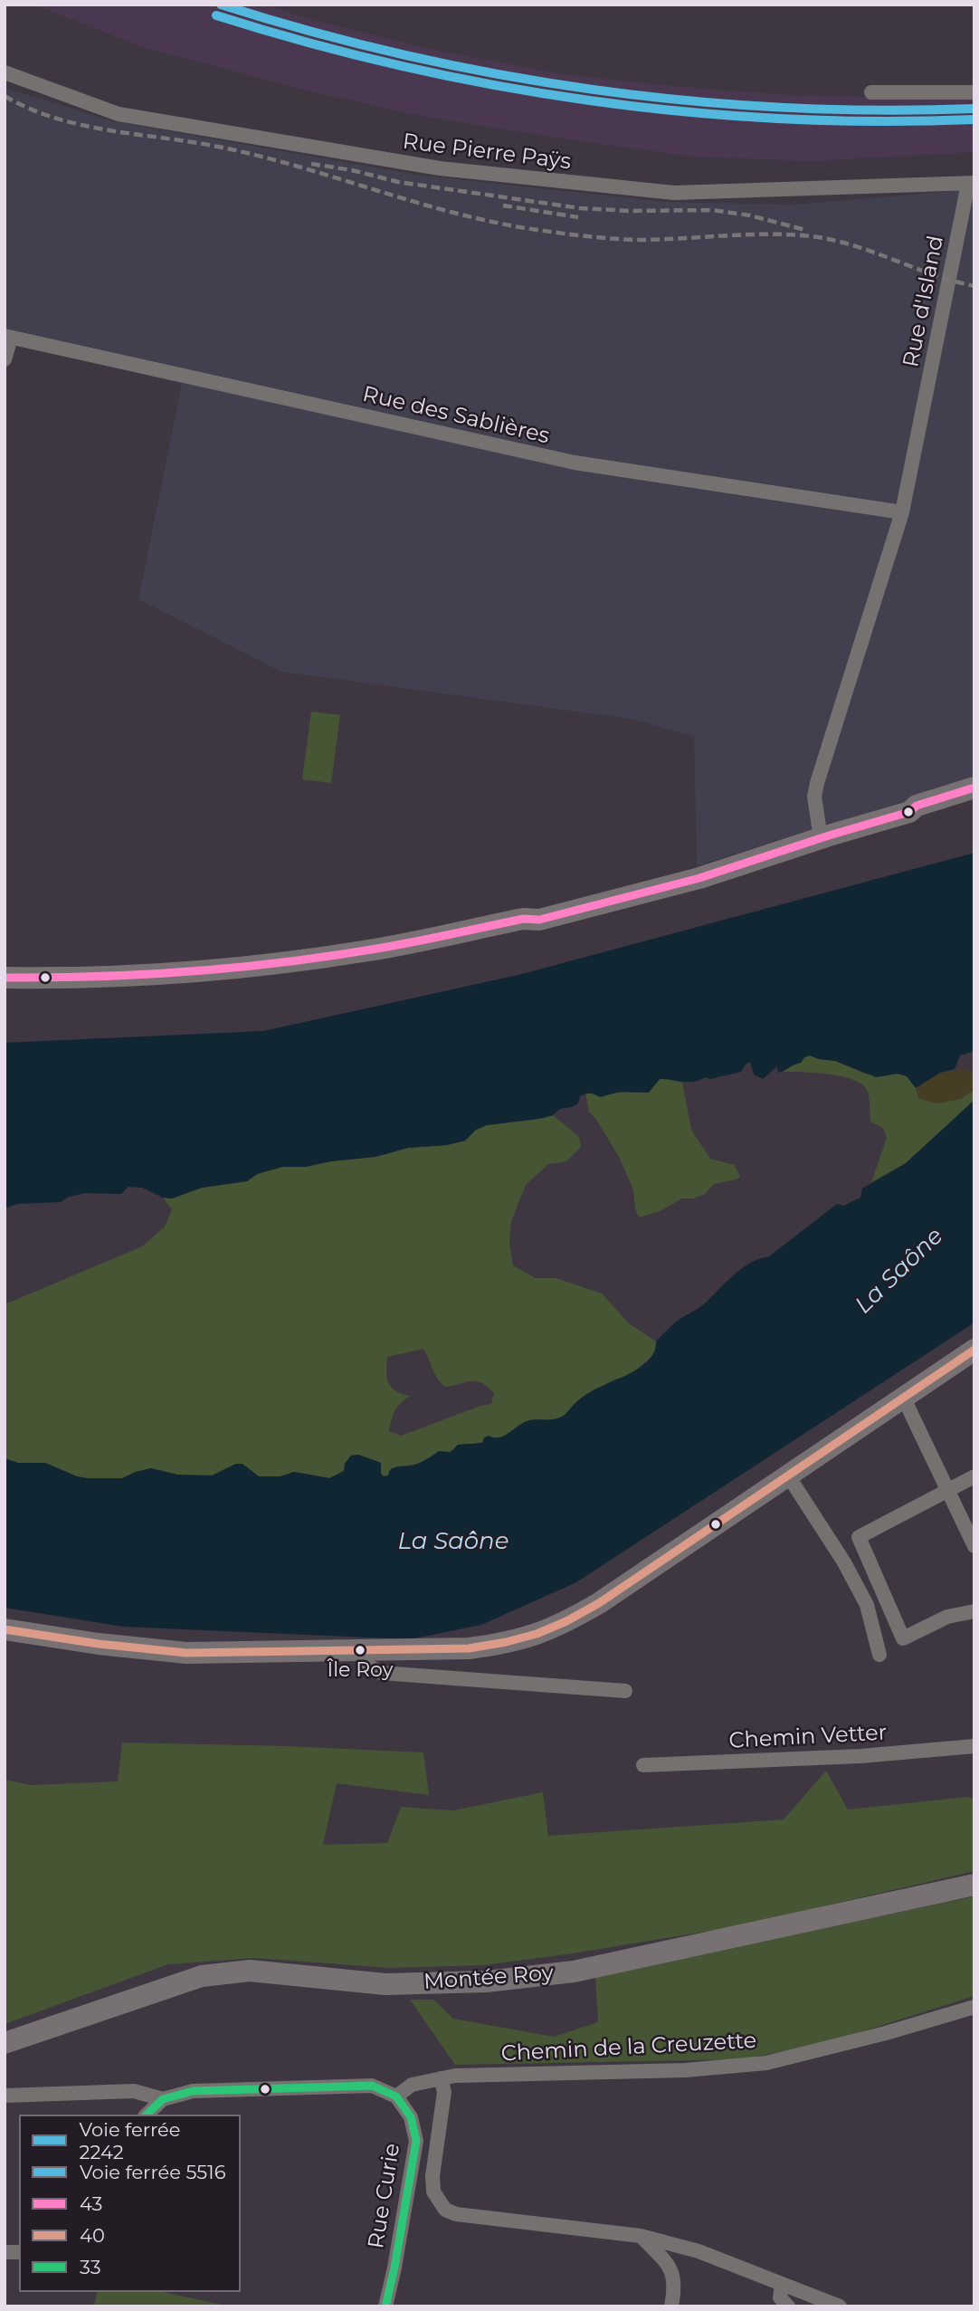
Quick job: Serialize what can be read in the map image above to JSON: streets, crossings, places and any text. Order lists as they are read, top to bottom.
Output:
{
  "streets": {
    "main road": ["Montée Roy"],
    "street": [
      "Rue Pierre Paÿs",
      "Rue d'Island",
      "Rue des Sablières",
      "Chemin Vetter",
      "Chemin de la Creuzette",
      "Rue Curie"
    ]
  },
  "crossings": [
    ["Rue Pierre Paÿs", "Rue d'Island"],
    ["Rue d'Island", "Rue des Sablières"],
    ["Chemin de la Creuzette", "Rue Curie"]
  ],
  "water": ["La Saône"],
  "places": ["Île Roy"],
  "lines": [
    "rail line 2242",
    "rail line 5516",
    "transit line 43",
    "transit line 40",
    "transit line 33"
  ],
  "legend": [
    "Voie ferrée 2242",
    "Voie ferrée 5516",
    "43",
    "40",
    "33"
  ]
}
